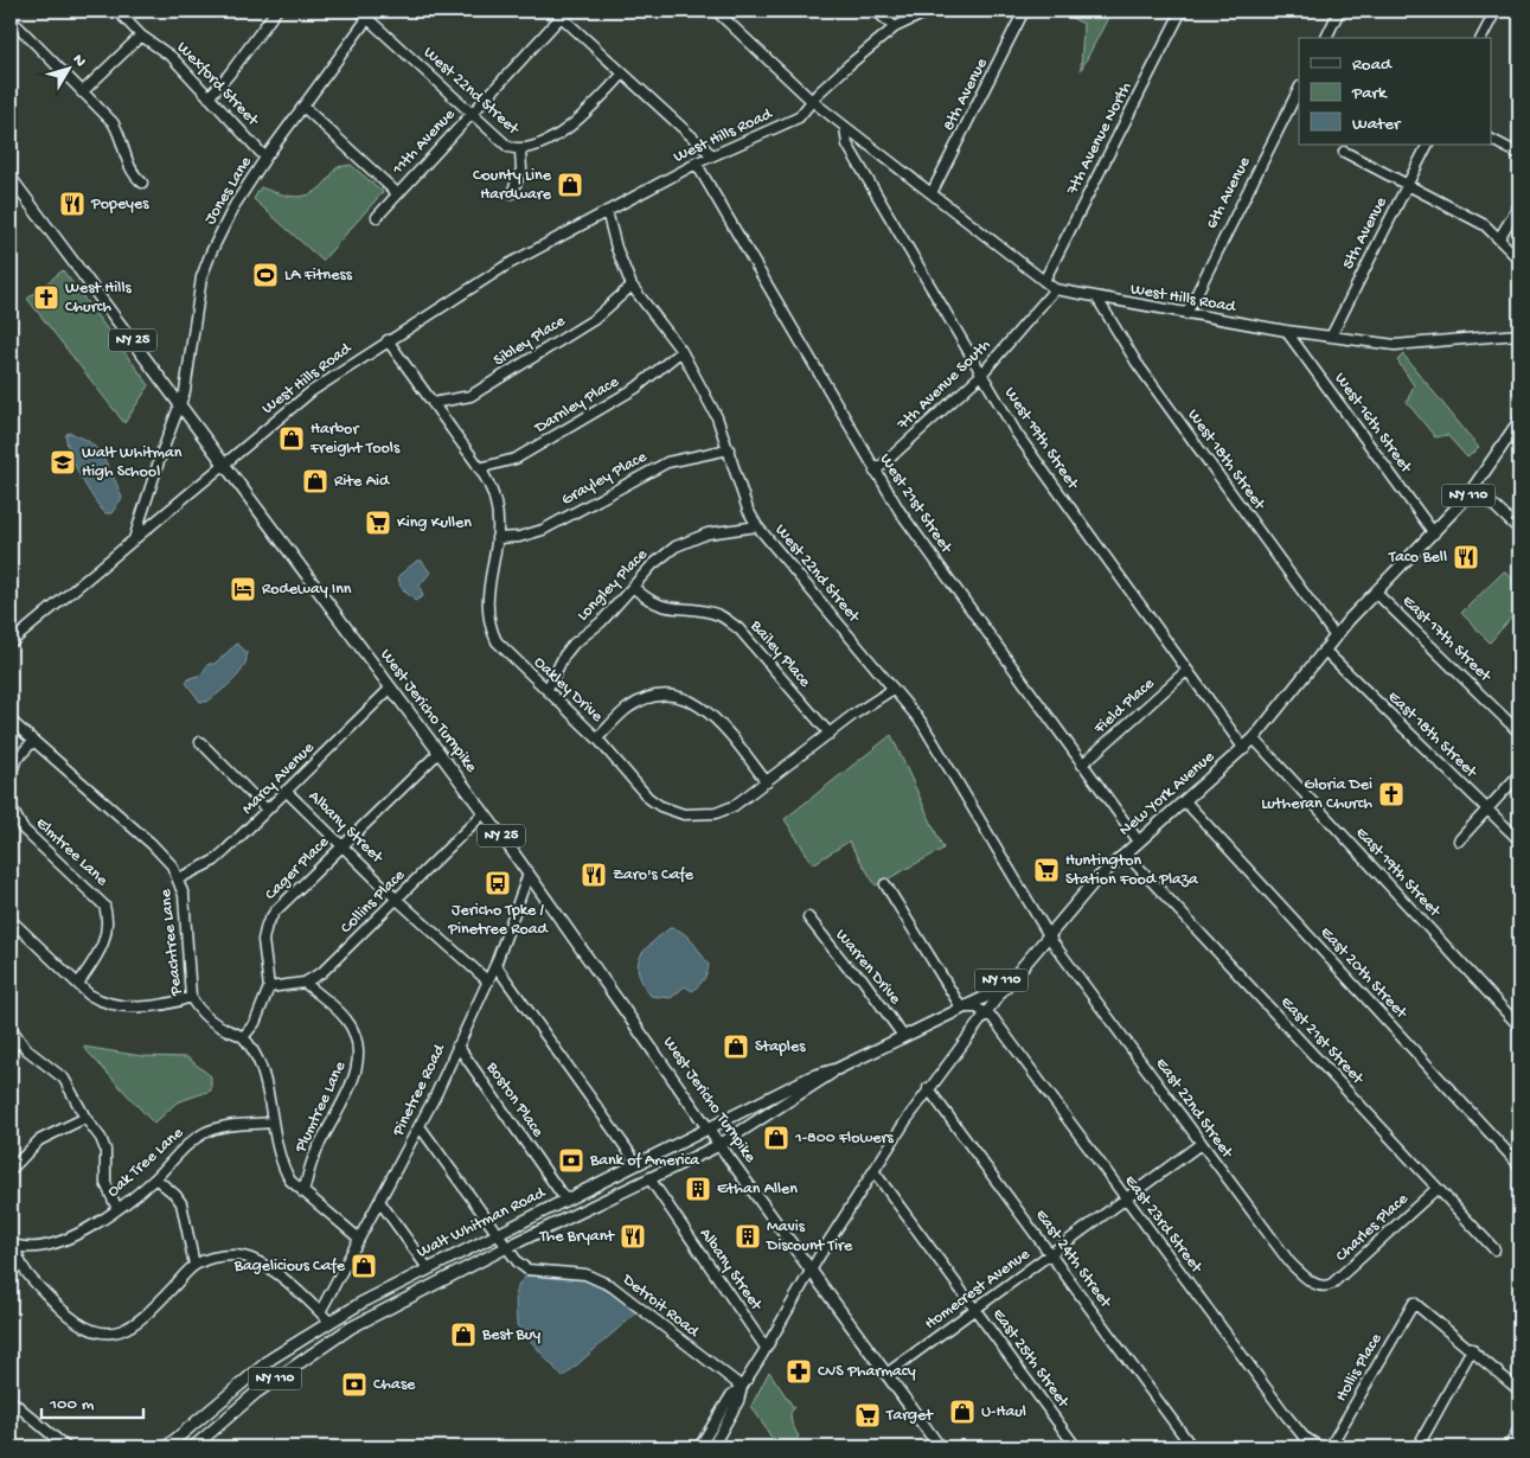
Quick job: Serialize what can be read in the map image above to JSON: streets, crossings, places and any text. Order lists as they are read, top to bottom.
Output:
{
  "streets": {
    "main road": [
      "NY 25",
      "NY 110",
      "West Jericho Turnpike",
      "New York Avenue",
      "Walt Whitman Road"
    ],
    "street": [
      "Wexford Street",
      "West 22nd Street",
      "8th Avenue",
      "West Hills Road",
      "7th Avenue North",
      "11th Avenue",
      "Jones Lane",
      "6th Avenue",
      "5th Avenue",
      "Sibley Place",
      "7th Avenue South",
      "Darnley Place",
      "West 16th Street",
      "West 19th Street",
      "West 18th Street",
      "Grayley Place",
      "West 21st Street",
      "Longley Place",
      "East 17th Street",
      "Bailey Place",
      "Oakley Drive",
      "Field Place",
      "East 18th Street",
      "Marcy Avenue",
      "Albany Street",
      "Elmtree Lane",
      "Cager Place",
      "East 19th Street",
      "Collins Place",
      "Peachtree Lane",
      "Warren Drive",
      "East 20th Street",
      "East 21st Street",
      "Pinetree Road",
      "Boston Place",
      "Plumtree Lane",
      "East 22nd Street",
      "Oak Tree Lane",
      "East 23rd Street",
      "Charles Place",
      "East 24th Street",
      "Homecrest Avenue",
      "Detroit Road",
      "East 25th Street",
      "Hollis Place"
    ]
  },
  "crossings": [
    ["Wexford Street", "Jones Lane"],
    ["West 22nd Street", "West Hills Road"],
    ["West 22nd Street", "11th Avenue"],
    ["West 22nd Street", "Jones Lane"],
    ["West 22nd Street", "Sibley Place"],
    ["West 22nd Street", "Darnley Place"],
    ["West 22nd Street", "Grayley Place"],
    ["West 22nd Street", "Longley Place"],
    ["West 22nd Street", "Oakley Drive"],
    ["West 22nd Street", "New York Avenue"],
    ["West 22nd Street", "East 22nd Street"],
    ["8th Avenue", "West Hills Road"],
    ["West Hills Road", "7th Avenue North"],
    ["West Hills Road", "Jones Lane"],
    ["West Hills Road", "6th Avenue"],
    ["West Hills Road", "5th Avenue"],
    ["West Hills Road", "7th Avenue South"],
    ["West Hills Road", "West 16th Street"],
    ["West Hills Road", "West 19th Street"],
    ["West Hills Road", "West 18th Street"],
    ["West Hills Road", "West 21st Street"],
    ["West Hills Road", "Oakley Drive"],
    ["West Hills Road", "West Jericho Turnpike"],
    ["Jones Lane", "West Jericho Turnpike"],
    ["NY 25", "West Jericho Turnpike"],
    ["NY 25", "New York Avenue"],
    ["NY 25", "Homecrest Avenue"],
    ["Sibley Place", "Oakley Drive"],
    ["7th Avenue South", "West 19th Street"],
    ["7th Avenue South", "West 21st Street"],
    ["Darnley Place", "Oakley Drive"],
    ["West 16th Street", "New York Avenue"],
    ["West 19th Street", "Field Place"],
    ["West 19th Street", "New York Avenue"],
    ["West 18th Street", "New York Avenue"],
    ["Grayley Place", "Oakley Drive"],
    ["West 21st Street", "Field Place"],
    ["West 21st Street", "New York Avenue"],
    ["Longley Place", "Bailey Place"],
    ["Longley Place", "Oakley Drive"],
    ["East 17th Street", "New York Avenue"],
    ["Bailey Place", "Oakley Drive"],
    ["West Jericho Turnpike", "Marcy Avenue"],
    ["West Jericho Turnpike", "New York Avenue"],
    ["West Jericho Turnpike", "Cager Place"],
    ["West Jericho Turnpike", "Collins Place"],
    ["West Jericho Turnpike", "Pinetree Road"],
    ["West Jericho Turnpike", "Walt Whitman Road"],
    ["East 18th Street", "New York Avenue"],
    ["Marcy Avenue", "Albany Street"],
    ["Marcy Avenue", "Peachtree Lane"],
    ["New York Avenue", "Albany Street"],
    ["New York Avenue", "East 19th Street"],
    ["New York Avenue", "East 20th Street"],
    ["New York Avenue", "East 21st Street"],
    ["New York Avenue", "East 22nd Street"],
    ["New York Avenue", "Walt Whitman Road"],
    ["New York Avenue", "East 23rd Street"],
    ["New York Avenue", "East 24th Street"],
    ["New York Avenue", "Detroit Road"],
    ["New York Avenue", "East 25th Street"],
    ["Albany Street", "Cager Place"],
    ["Albany Street", "Collins Place"],
    ["Albany Street", "Pinetree Road"],
    ["Albany Street", "Walt Whitman Road"],
    ["Cager Place", "Collins Place"],
    ["Cager Place", "Peachtree Lane"],
    ["Collins Place", "Plumtree Lane"],
    ["Warren Drive", "Walt Whitman Road"],
    ["East 21st Street", "Charles Place"],
    ["Pinetree Road", "Boston Place"],
    ["Pinetree Road", "Detroit Road"],
    ["Boston Place", "Walt Whitman Road"],
    ["East 22nd Street", "Charles Place"],
    ["East 22nd Street", "Homecrest Avenue"],
    ["Walt Whitman Road", "Detroit Road"],
    ["East 23rd Street", "Homecrest Avenue"],
    ["East 24th Street", "Homecrest Avenue"],
    ["Homecrest Avenue", "East 25th Street"]
  ],
  "places": {
    "shop": [
      "County Line Hardware",
      "Harbor Freight Tools",
      "Rite Aid",
      "Staples",
      "1-800 Flowers",
      "Bagelicious Cafe",
      "Best Buy",
      "U-Haul"
    ],
    "restaurant": [
      "Popeyes",
      "Taco Bell",
      "Zaro's Cafe",
      "The Bryant"
    ],
    "sports": ["LA Fitness"],
    "church": ["West Hills Church", "Gloria Dei Lutheran Church"],
    "school or university": ["Walt Whitman High School"],
    "supermarket": ["King Kullen", "Huntington Station Food Plaza", "Target"],
    "hotel": ["Rodeway Inn"],
    "bus stop": ["Jericho Tpke / Pinetree Road"],
    "bank": ["Bank of America", "Chase"],
    "building": ["Ethan Allen", "Mavis Discount Tire"],
    "pharmacy": ["CVS Pharmacy"]
  },
  "legend": ["Road", "Park", "Water"],
  "scale_bar": "100 m",
  "north": "top right"
}
